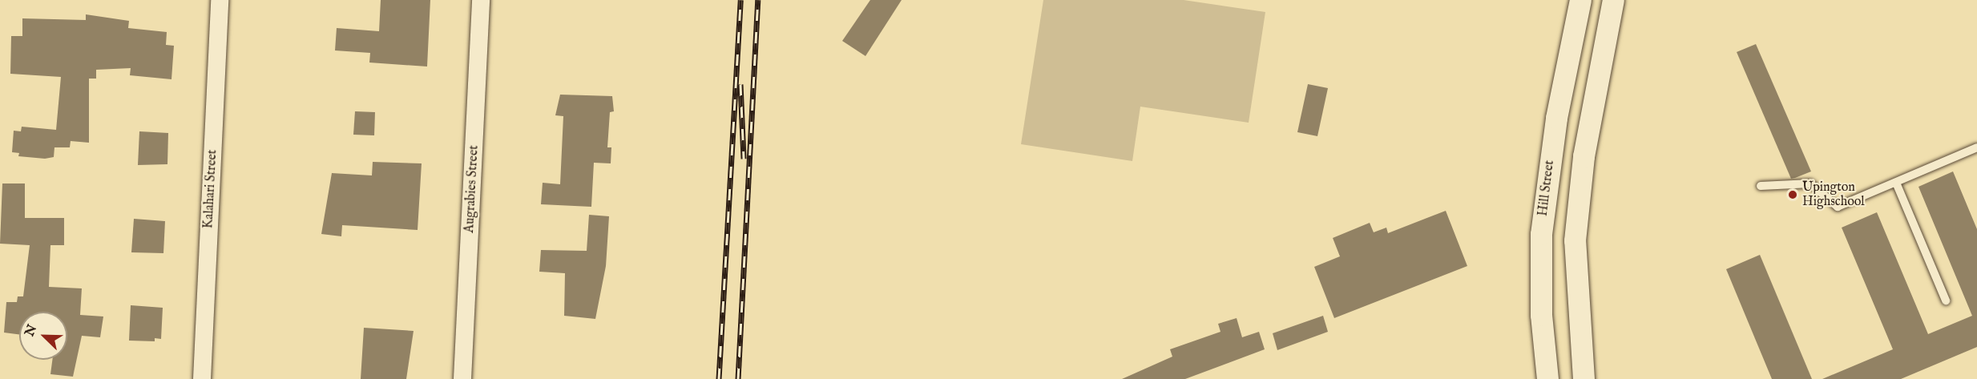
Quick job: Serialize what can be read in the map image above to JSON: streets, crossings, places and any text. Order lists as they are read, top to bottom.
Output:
{
  "streets": {
    "street": ["Hill Street", "Kalahari Street", "Augrabies Street"]
  },
  "places": ["Upington Highschool"],
  "north": "top left"
}
